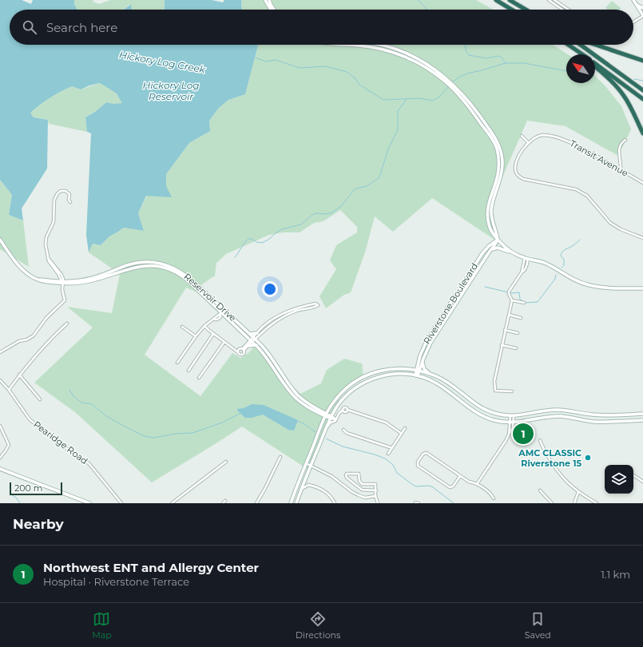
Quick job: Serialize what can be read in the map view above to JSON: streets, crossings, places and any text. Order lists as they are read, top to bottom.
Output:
{
  "streets": {
    "street": [
      "Transit Avenue",
      "Reservoir Drive",
      "Riverstone Boulevard",
      "Pearidge Road"
    ]
  },
  "water": ["Hickory Log Creek", "Hickory Log Reservoir"],
  "places": ["AMC CLASSIC Riverstone 15"],
  "scale_bar": "200 m",
  "north": "top left",
  "page": {
    "search": "Search here",
    "pins": "1",
    "scale": "200 m",
    "heading": "Nearby",
    "list": [
      {
        "mark": "1",
        "name": "Northwest ENT and Allergy Center",
        "note": "Hospital · Riverstone Terrace",
        "value": "1.1 km"
      }
    ],
    "nav": ["Map", "Directions", "Saved"]
  }
}
